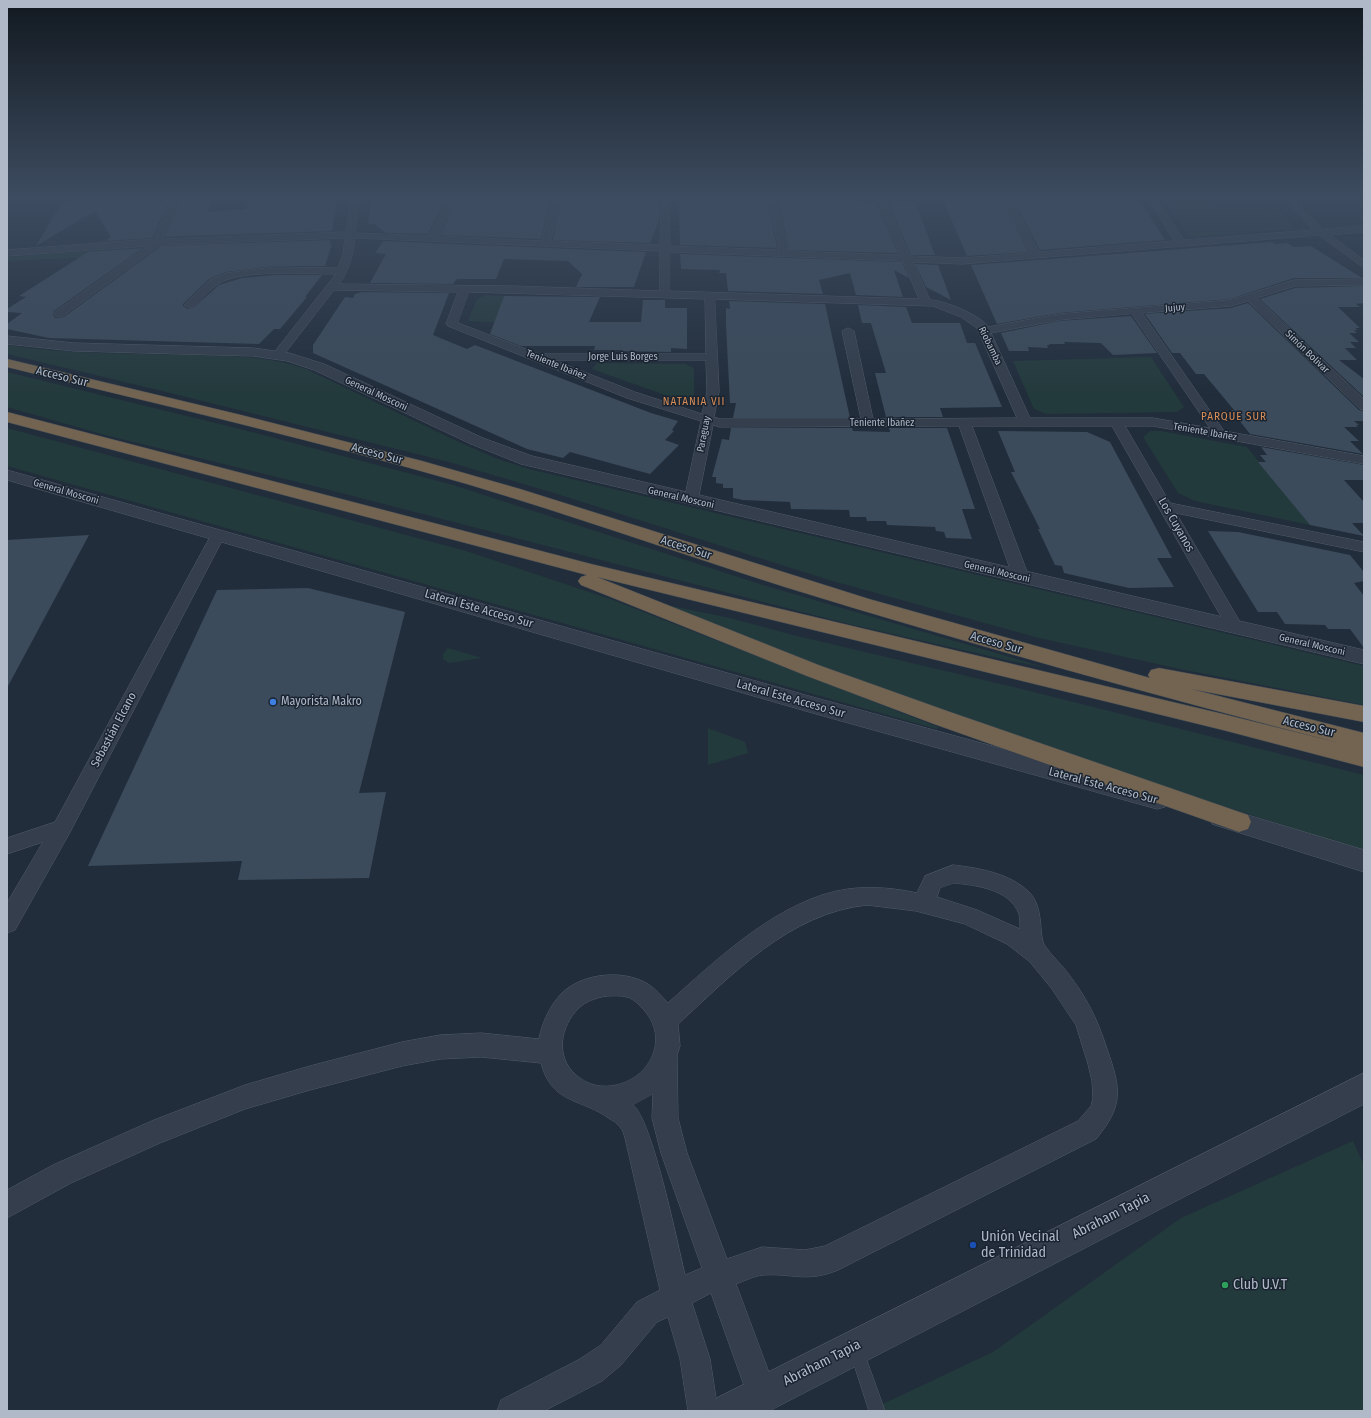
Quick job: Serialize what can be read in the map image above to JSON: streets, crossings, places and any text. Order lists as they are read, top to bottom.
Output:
{
  "streets": {
    "highway": ["Acceso Sur"],
    "street": [
      "Jujuy",
      "Riobamba",
      "Simón Bolivar",
      "Jorge Luis Borges",
      "Teniente Ibañez",
      "General Mosconi",
      "Paraguay",
      "Los Cuyanos",
      "Lateral Este Acceso Sur",
      "Sebastián Elcano",
      "Abraham Tapia"
    ]
  },
  "crossings": [
    ["Jujuy", "Riobamba"],
    ["Jujuy", "Simón Bolivar"],
    ["Riobamba", "Teniente Ibañez"],
    ["Jorge Luis Borges", "Teniente Ibañez"],
    ["Jorge Luis Borges", "Paraguay"],
    ["Teniente Ibañez", "Paraguay"],
    ["Teniente Ibañez", "Los Cuyanos"],
    ["General Mosconi", "Paraguay"],
    ["General Mosconi", "Los Cuyanos"],
    ["General Mosconi", "Lateral Este Acceso Sur"],
    ["General Mosconi", "Sebastián Elcano"],
    ["Lateral Este Acceso Sur", "Sebastián Elcano"]
  ],
  "districts": ["NATANIA VII", "PARQUE SUR"],
  "places": ["Mayorista Makro", "Unión Vecinal de Trinidad", "Club U.V.T"]
}
